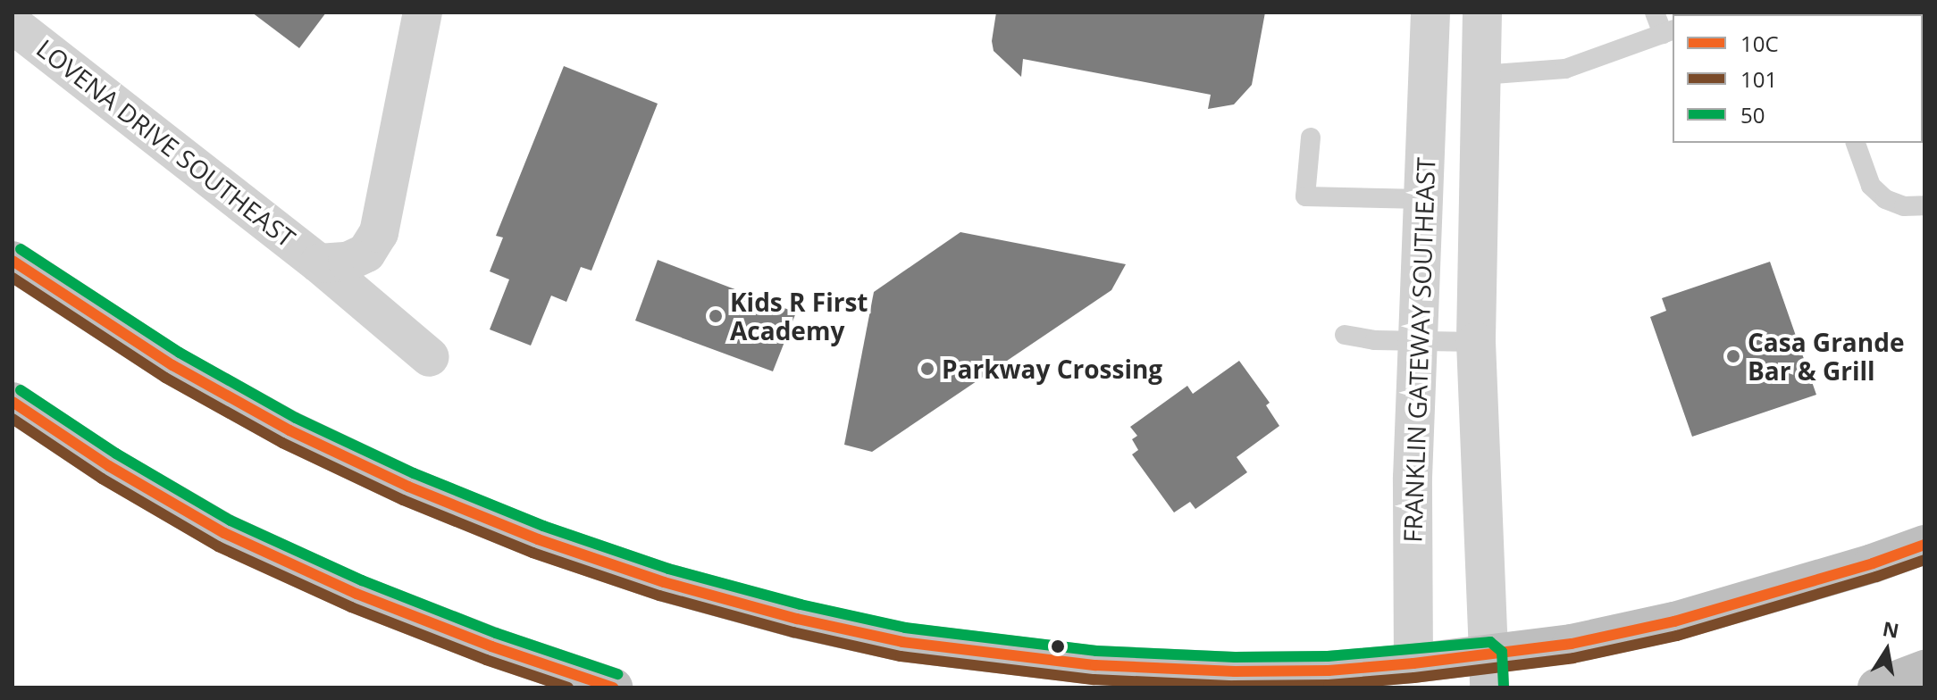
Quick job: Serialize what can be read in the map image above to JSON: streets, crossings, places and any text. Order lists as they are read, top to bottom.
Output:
{
  "streets": {
    "street": ["LOVENA DRIVE SOUTHEAST", "FRANKLIN GATEWAY SOUTHEAST"]
  },
  "places": ["Kids R First Academy", "Casa Grande Bar & Grill", "Parkway Crossing"],
  "lines": ["transit line 50", "transit line 10C", "transit line 101"],
  "legend": ["10C", "101", "50"],
  "north": "top"
}
